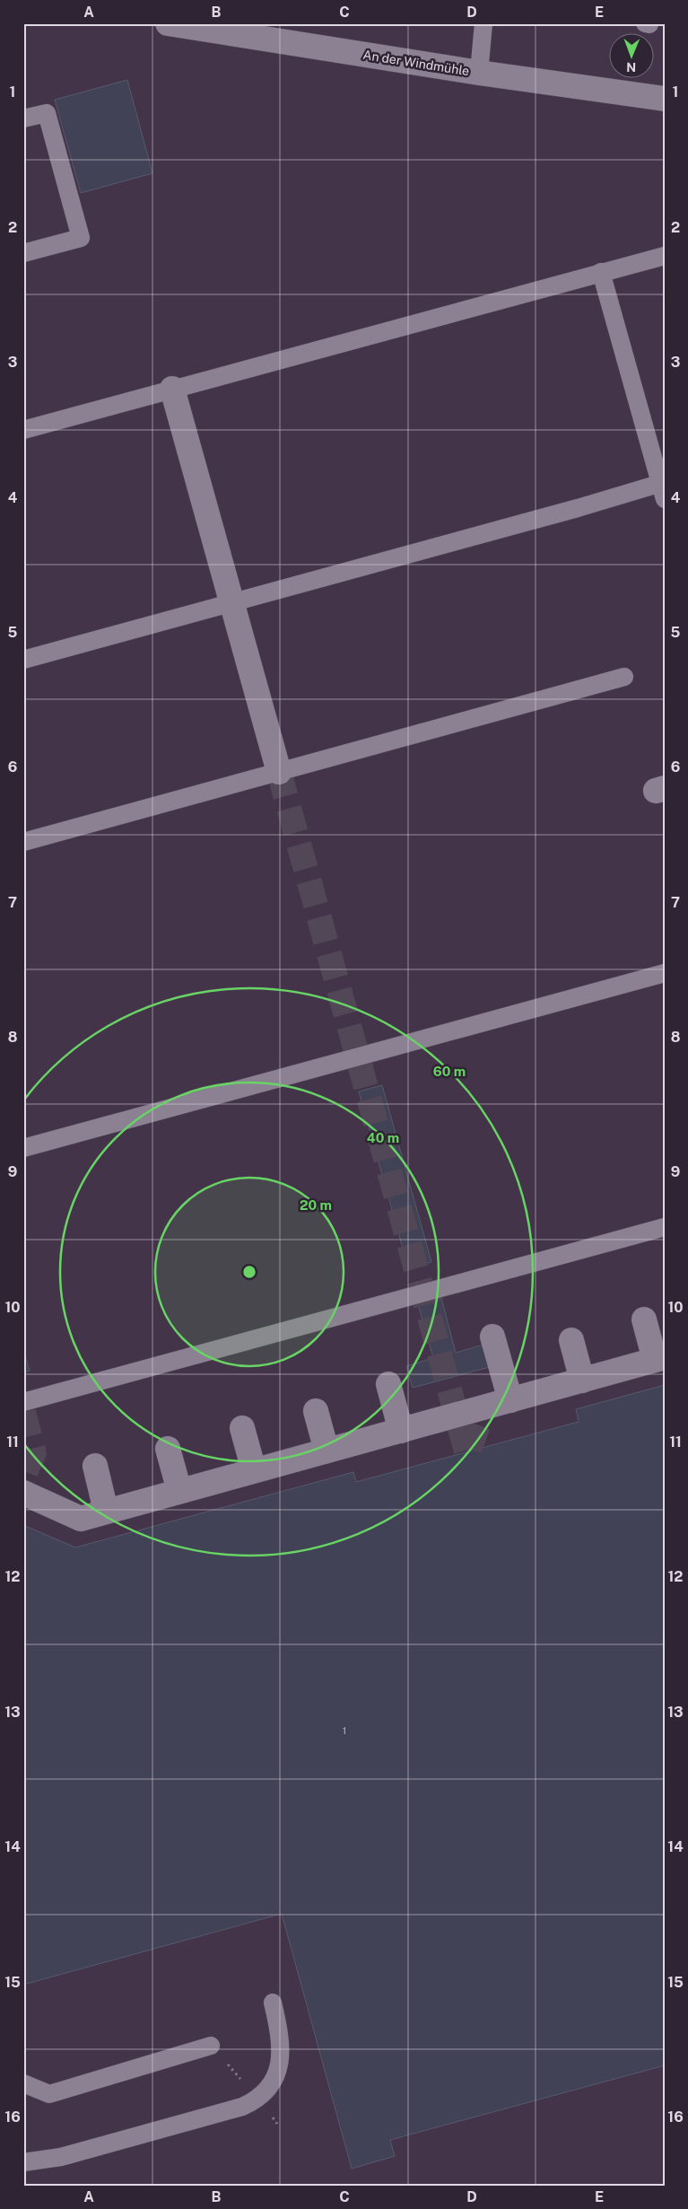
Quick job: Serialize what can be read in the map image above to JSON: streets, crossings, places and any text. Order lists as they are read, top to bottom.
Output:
{
  "streets": {
    "street": ["An der Windmühle"]
  },
  "house_numbers": ["1"],
  "north": "bottom",
  "grid": {
    "columns": [
      "A",
      "B",
      "C",
      "D",
      "E"
    ],
    "rows": [
      "1",
      "2",
      "3",
      "4",
      "5",
      "6",
      "7",
      "8",
      "9",
      "10",
      "11",
      "12",
      "13",
      "14",
      "15",
      "16"
    ]
  },
  "rings": ["60 m", "40 m", "20 m"]
}
